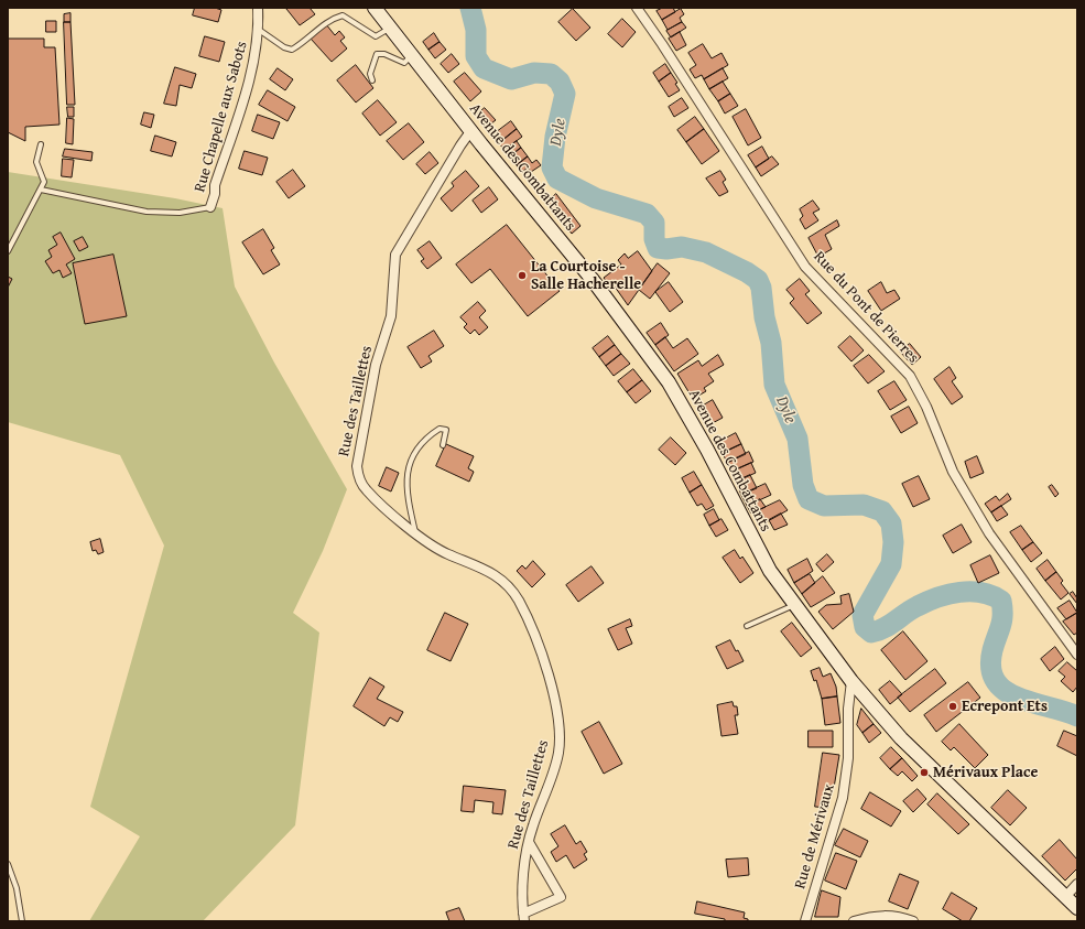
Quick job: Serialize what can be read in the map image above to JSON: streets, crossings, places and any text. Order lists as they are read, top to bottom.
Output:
{
  "streets": {
    "main road": ["Avenue des Combattants"],
    "street": [
      "Rue Chapelle aux Sabots",
      "Rue du Pont de Pierres",
      "Rue des Taillettes",
      "Rue de Mérivaux"
    ]
  },
  "crossings": [
    ["Avenue des Combattants", "Rue des Taillettes"],
    ["Avenue des Combattants", "Rue de Mérivaux"]
  ],
  "water": ["Dyle"],
  "places": ["La Courtoise - Salle Hacherelle", "Ecrepont Ets", "Mérivaux Place"]
}
